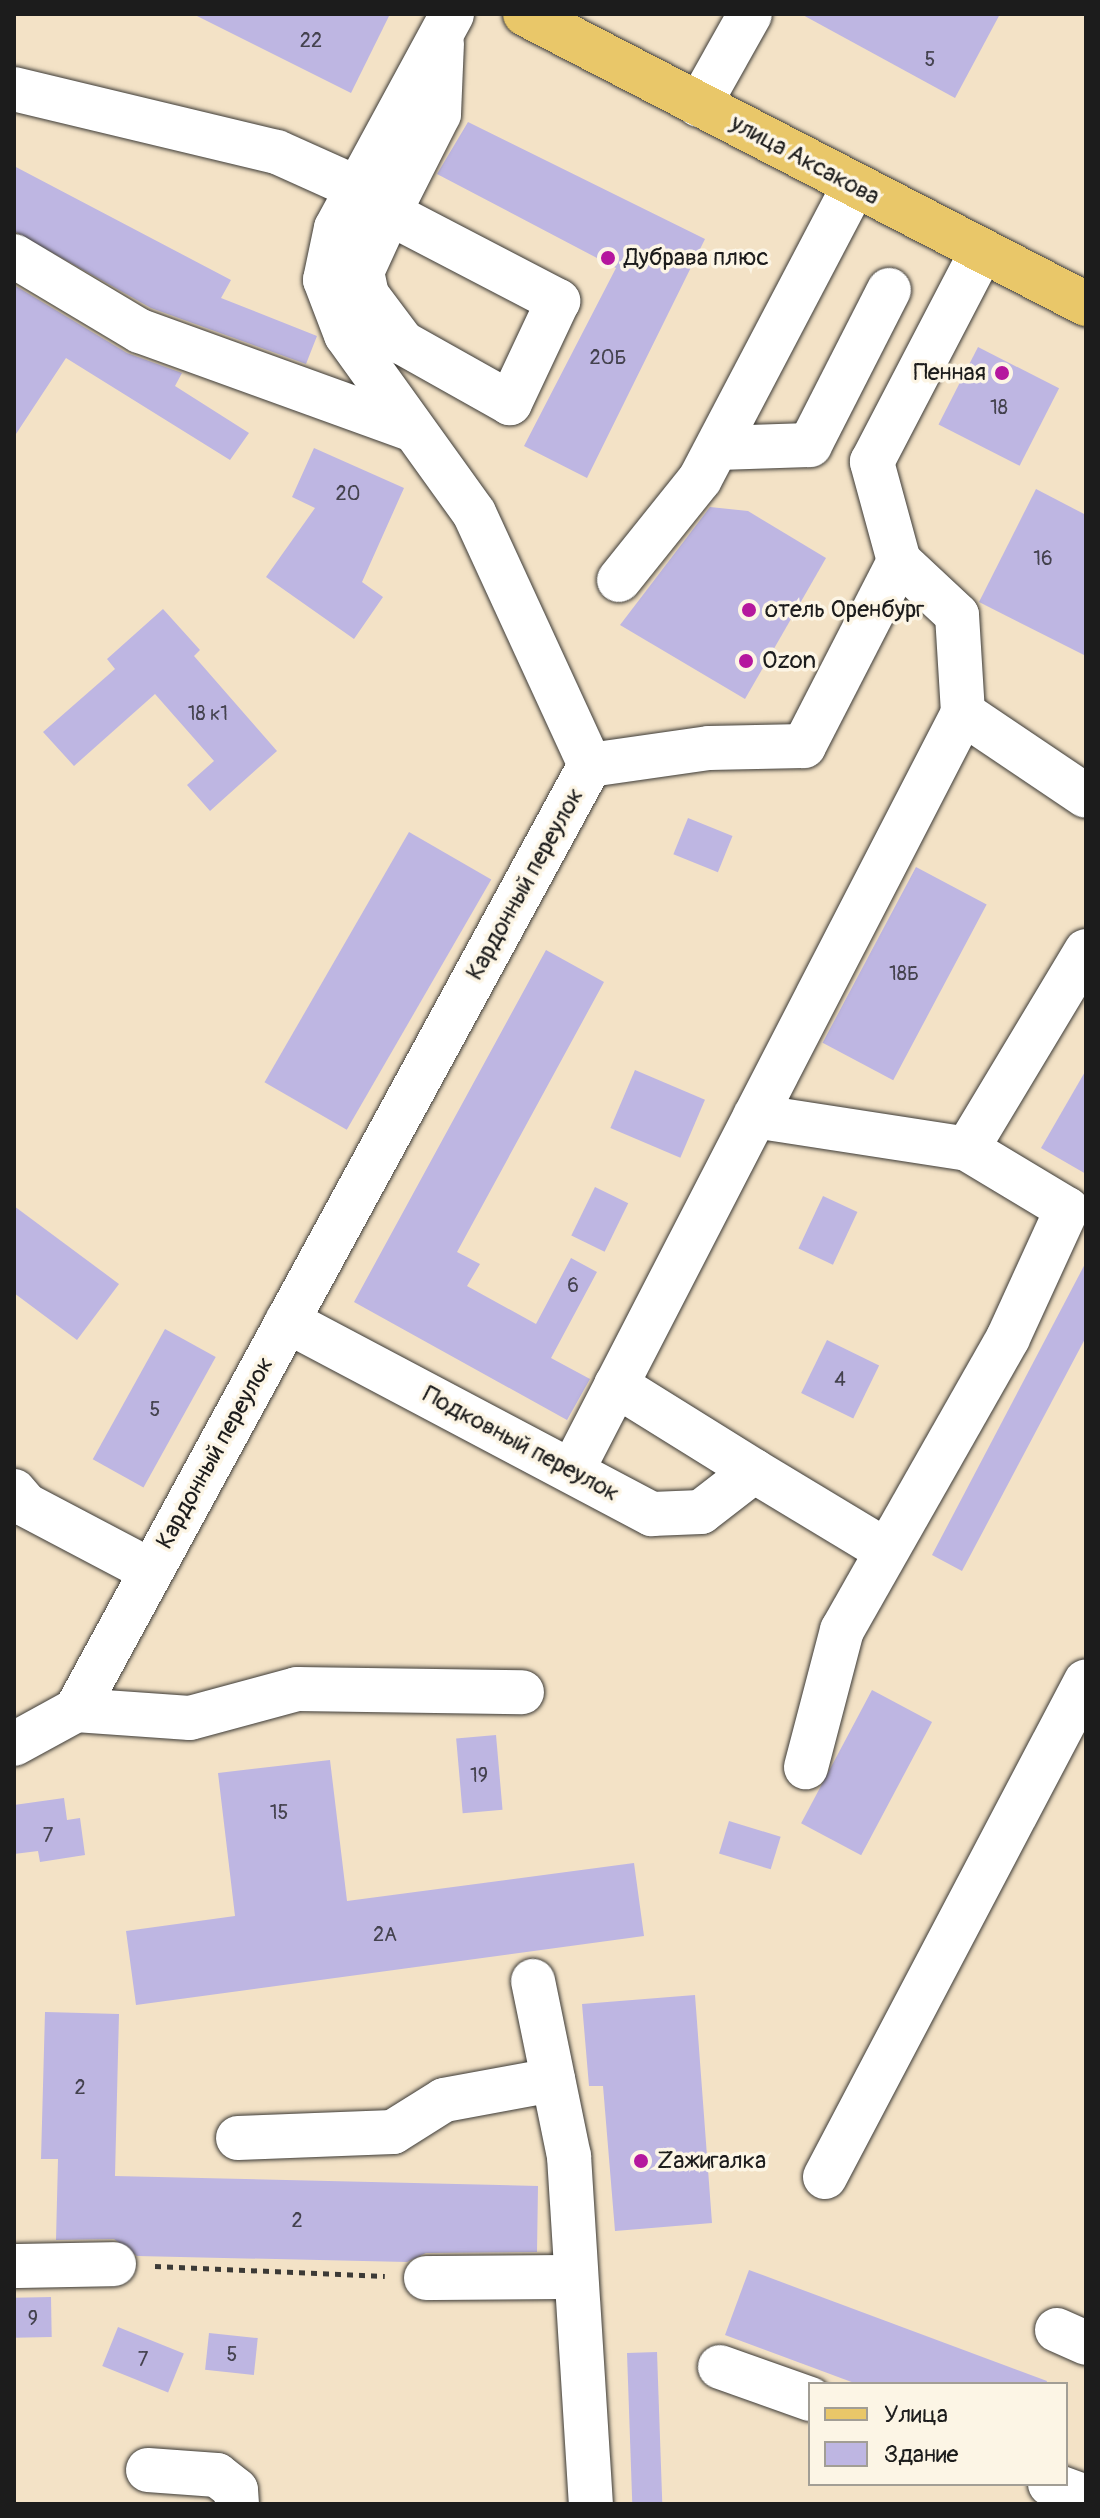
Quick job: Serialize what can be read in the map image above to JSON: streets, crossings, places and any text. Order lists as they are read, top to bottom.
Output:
{
  "streets": {
    "main road": ["улица Аксакова"],
    "street": ["Кардонный переулок", "Подковный переулок"]
  },
  "crossings": [
    ["Кардонный переулок", "Подковный переулок"]
  ],
  "places": [
    "Дубрава плюс",
    "Пенная",
    "отель Оренбург",
    "Ozon",
    "Zажигалка"
  ],
  "house_numbers": [
    "22",
    "5",
    "20Б",
    "18",
    "20",
    "16",
    "18 к1",
    "18Б",
    "6",
    "4",
    "5",
    "19",
    "15",
    "7",
    "2А",
    "2",
    "2",
    "9",
    "5",
    "7"
  ],
  "legend": ["Улица", "Здание"]
}
